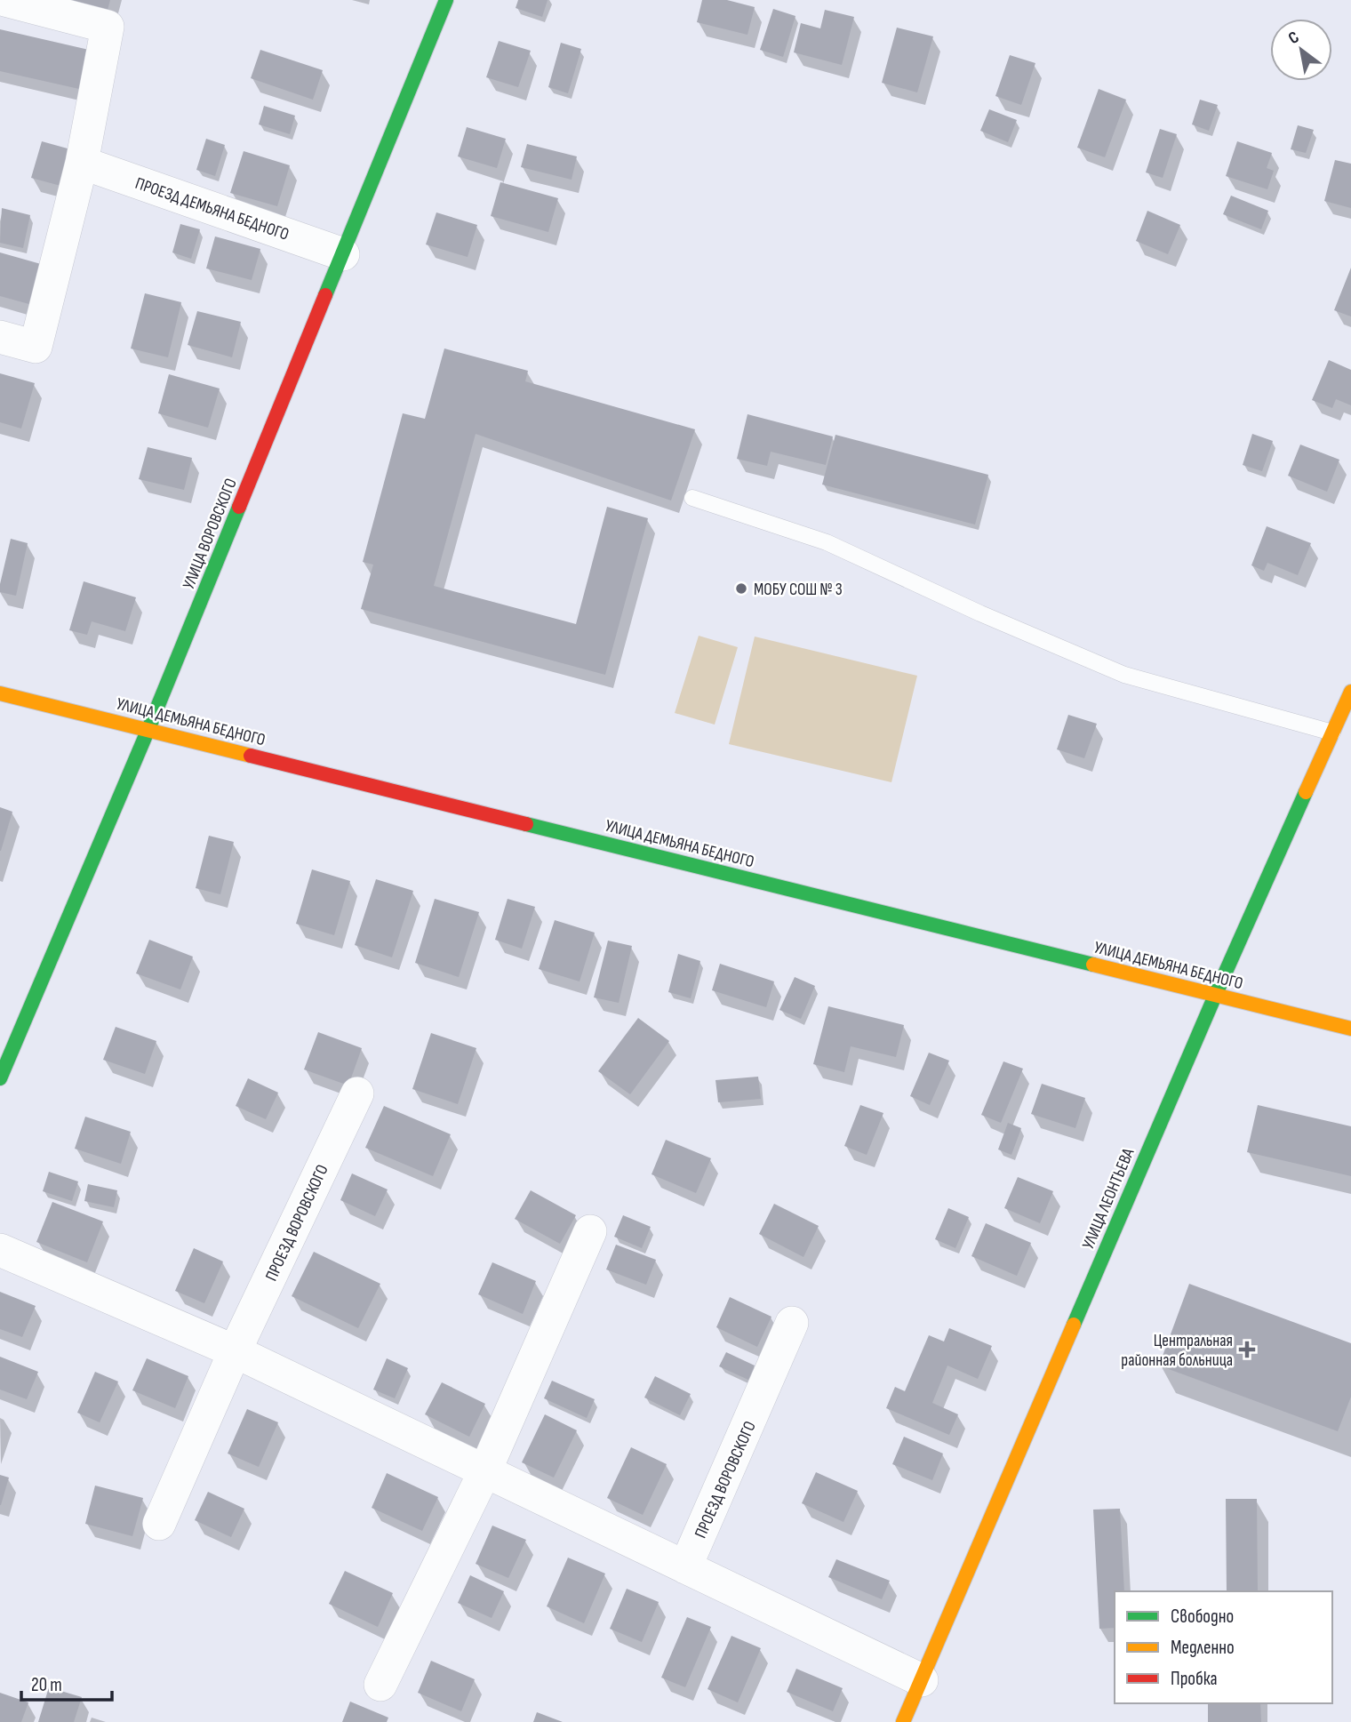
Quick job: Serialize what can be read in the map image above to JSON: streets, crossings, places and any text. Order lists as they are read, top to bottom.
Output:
{
  "streets": {
    "street": [
      "ПРОЕЗД ДЕМЬЯНА БЕДНОГО",
      "УЛИЦА ВОРОВСКОГО",
      "УЛИЦА ДЕМЬЯНА БЕДНОГО",
      "УЛИЦА ЛЕОНТЬЕВА",
      "ПРОЕЗД ВОРОВСКОГО"
    ]
  },
  "crossings": [
    ["ПРОЕЗД ДЕМЬЯНА БЕДНОГО", "УЛИЦА ВОРОВСКОГО"],
    ["УЛИЦА ВОРОВСКОГО", "УЛИЦА ДЕМЬЯНА БЕДНОГО"],
    ["УЛИЦА ДЕМЬЯНА БЕДНОГО", "УЛИЦА ЛЕОНТЬЕВА"]
  ],
  "places": {
    "other": ["МОБУ СОШ № 3"],
    "health": ["Центральная районная больница"]
  },
  "legend": ["Свободно", "Медленно", "Пробка"],
  "scale_bar": "20 m",
  "north": "top left"
}
